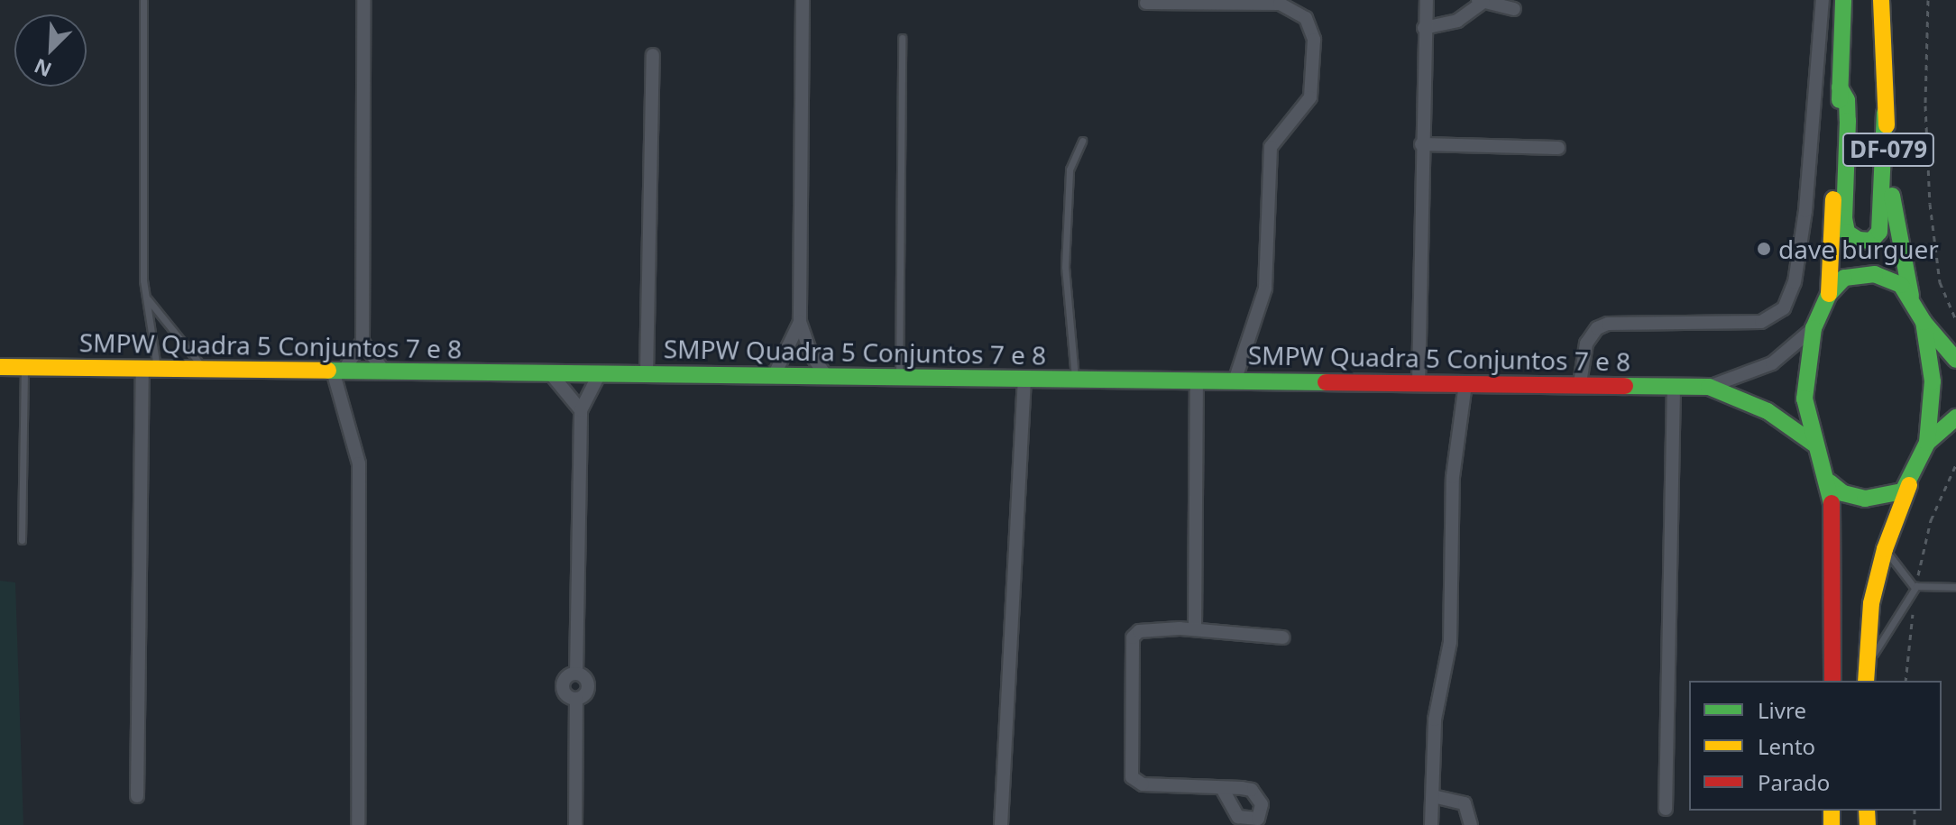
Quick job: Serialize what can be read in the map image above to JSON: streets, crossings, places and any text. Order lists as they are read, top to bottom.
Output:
{
  "streets": {
    "main road": ["DF-079", "SMPW Quadra 5 Conjuntos 7 e 8"]
  },
  "crossings": [
    ["DF-079", "SMPW Quadra 5 Conjuntos 7 e 8"]
  ],
  "places": ["dave burguer"],
  "legend": ["Livre", "Lento", "Parado"],
  "north": "bottom left"
}
